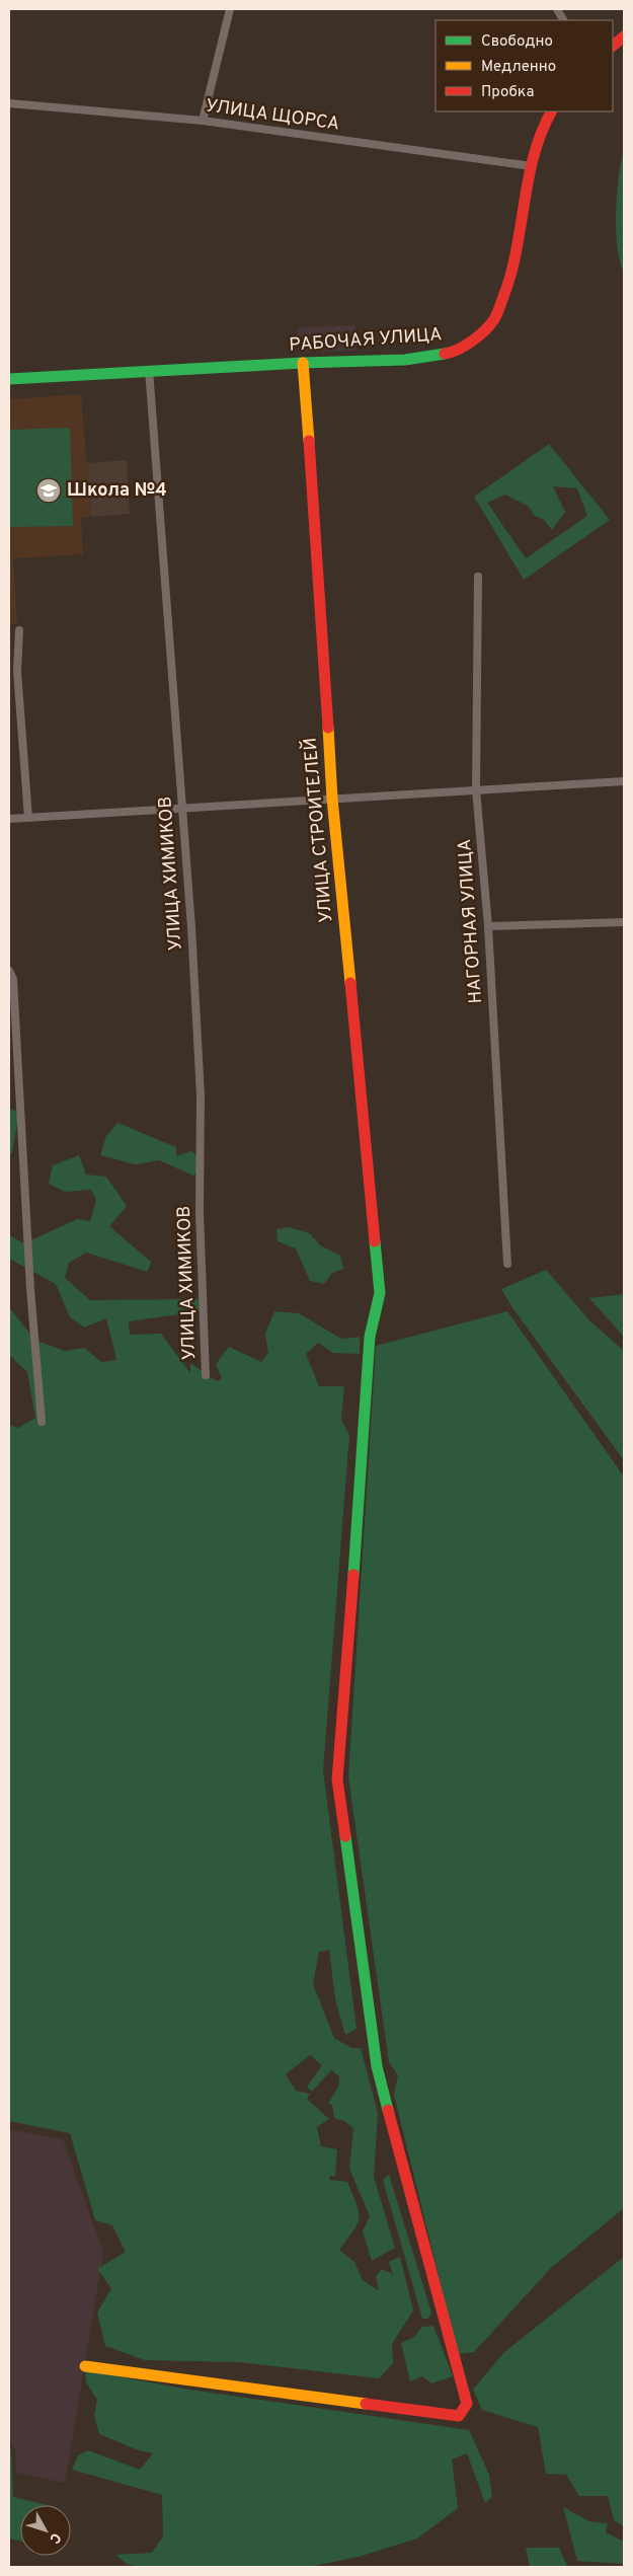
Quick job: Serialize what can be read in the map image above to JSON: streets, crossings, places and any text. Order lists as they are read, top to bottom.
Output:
{
  "streets": {
    "street": [
      "УЛИЦА ЩОРСА",
      "РАБОЧАЯ УЛИЦА",
      "УЛИЦА СТРОИТЕЛЕЙ",
      "УЛИЦА ХИМИКОВ",
      "НАГОРНАЯ УЛИЦА"
    ]
  },
  "crossings": [
    ["УЛИЦА ЩОРСА", "РАБОЧАЯ УЛИЦА"],
    ["РАБОЧАЯ УЛИЦА", "УЛИЦА СТРОИТЕЛЕЙ"],
    ["РАБОЧАЯ УЛИЦА", "УЛИЦА ХИМИКОВ"]
  ],
  "places": {
    "school or university": ["Школа №4"]
  },
  "legend": ["Свободно", "Медленно", "Пробка"],
  "north": "bottom right"
}
